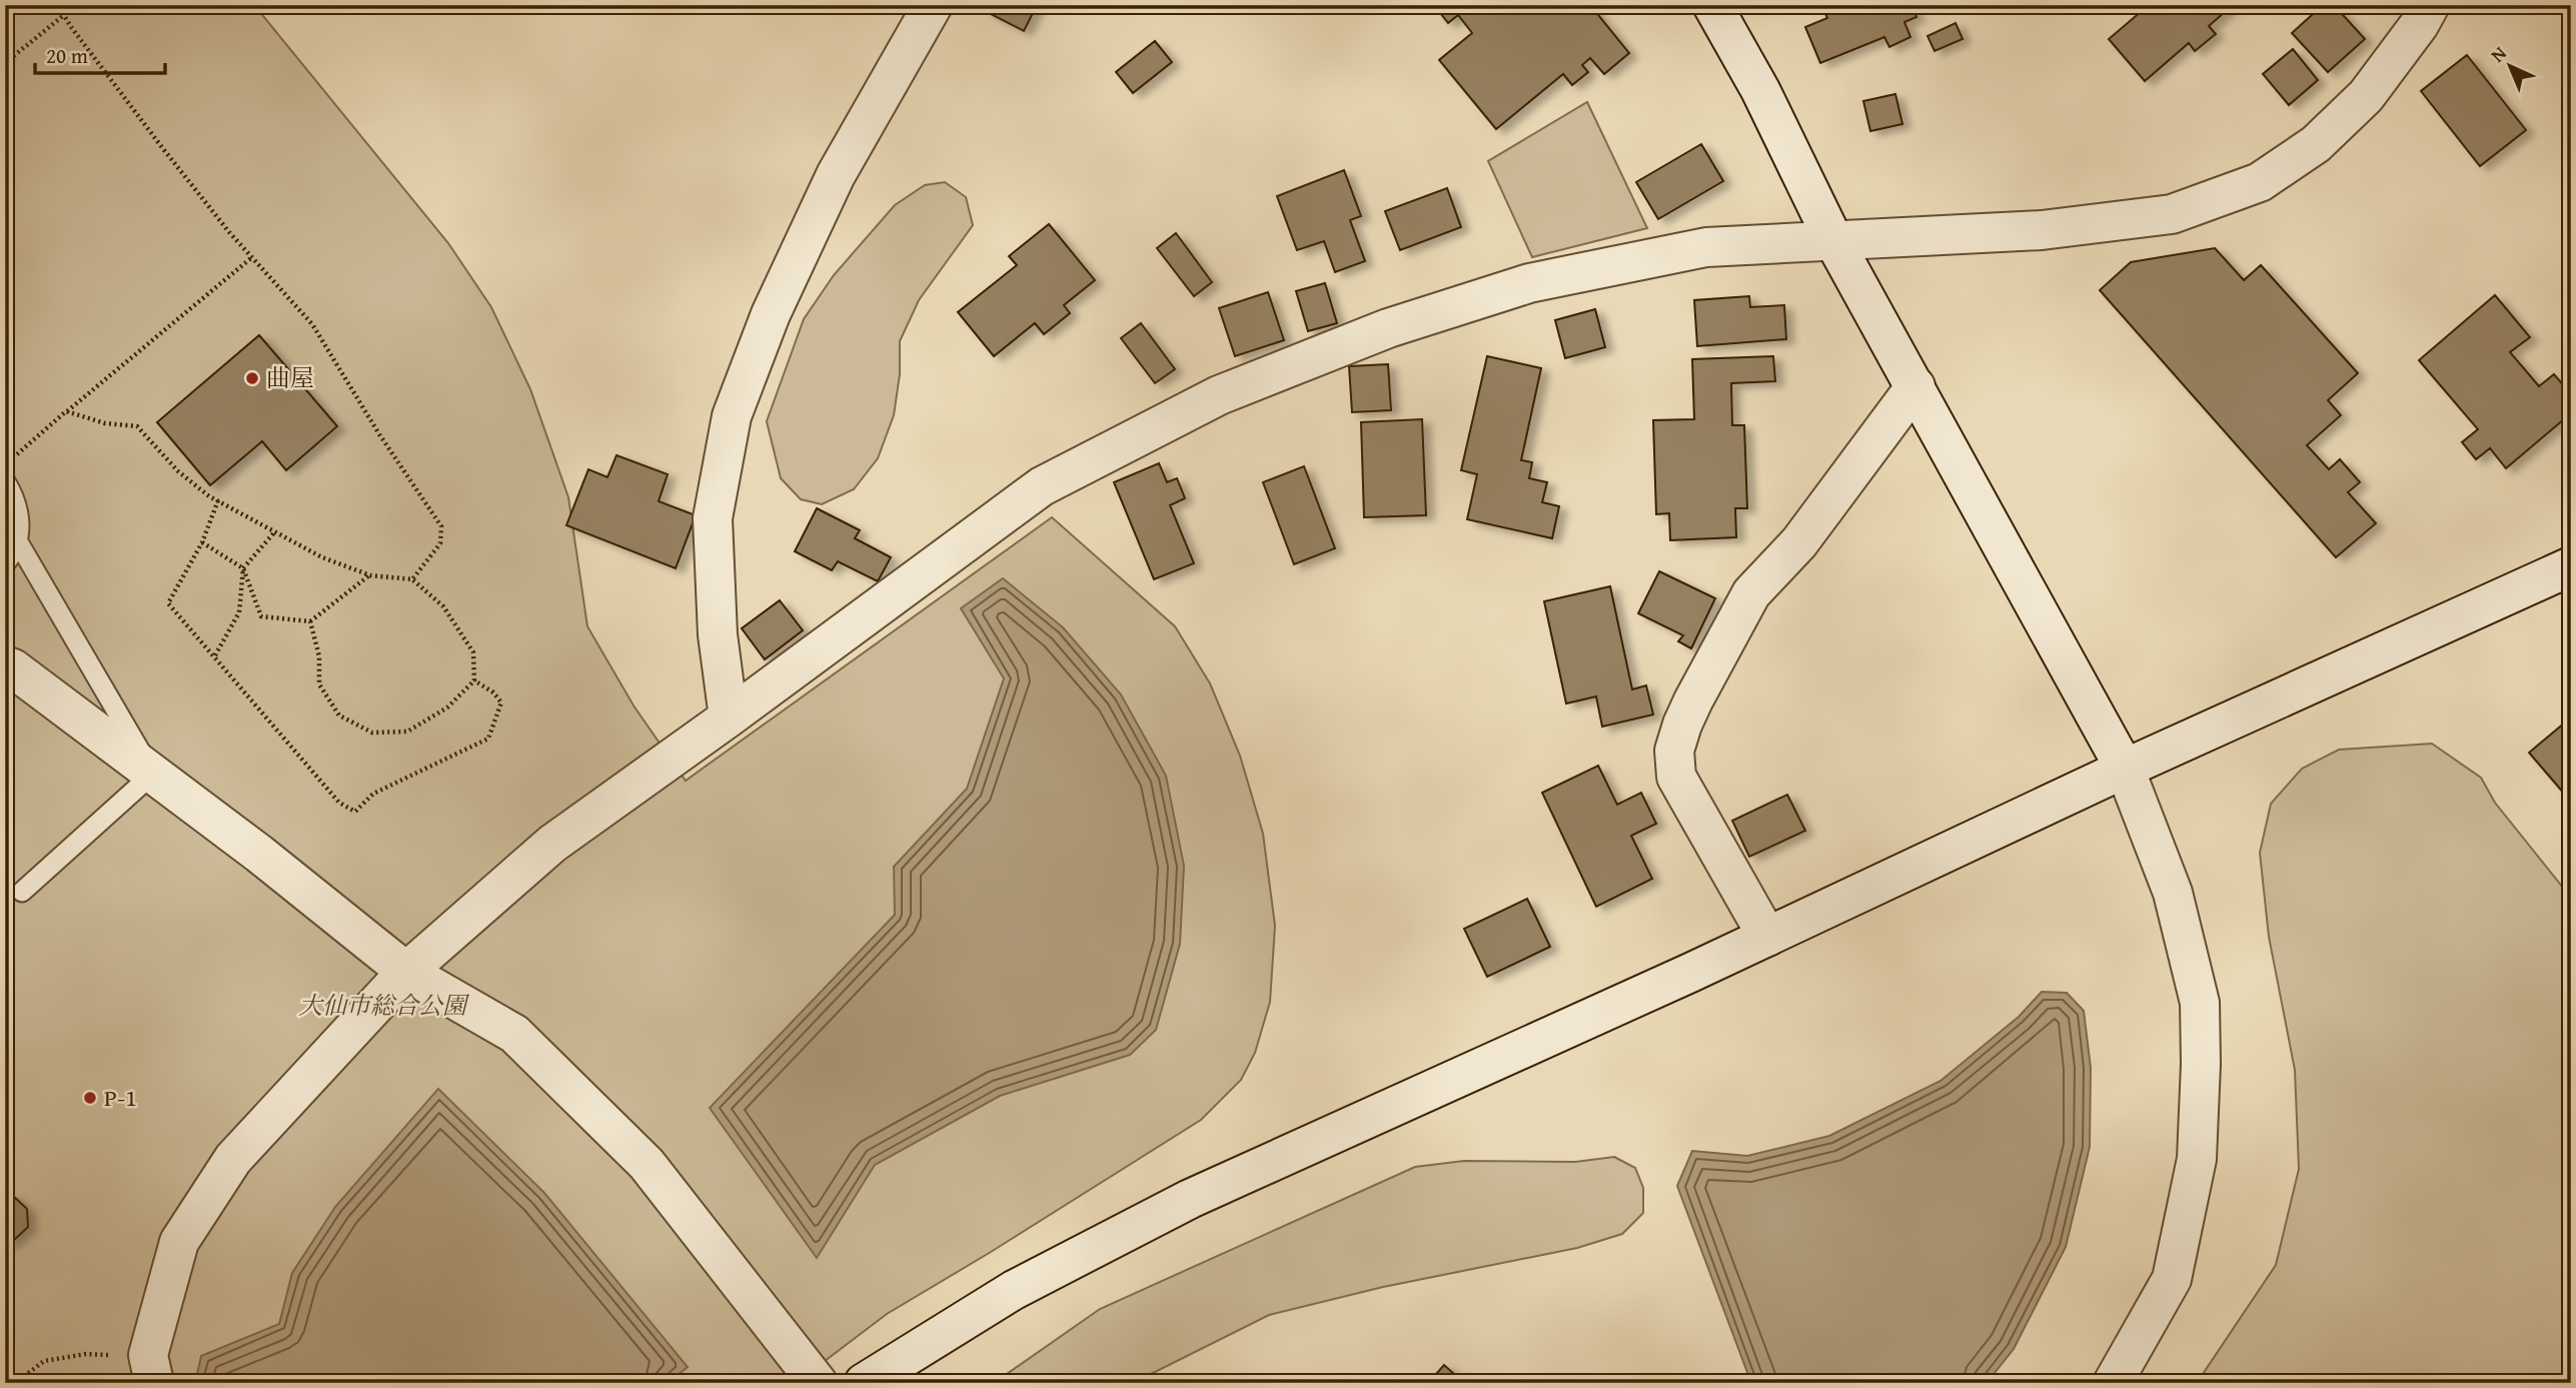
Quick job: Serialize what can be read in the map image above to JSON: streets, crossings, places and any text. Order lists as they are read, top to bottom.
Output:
{
  "parks": ["大仙市総合公園"],
  "places": ["曲屋", "P-1"],
  "scale_bar": "20 m",
  "north": "top left"
}
